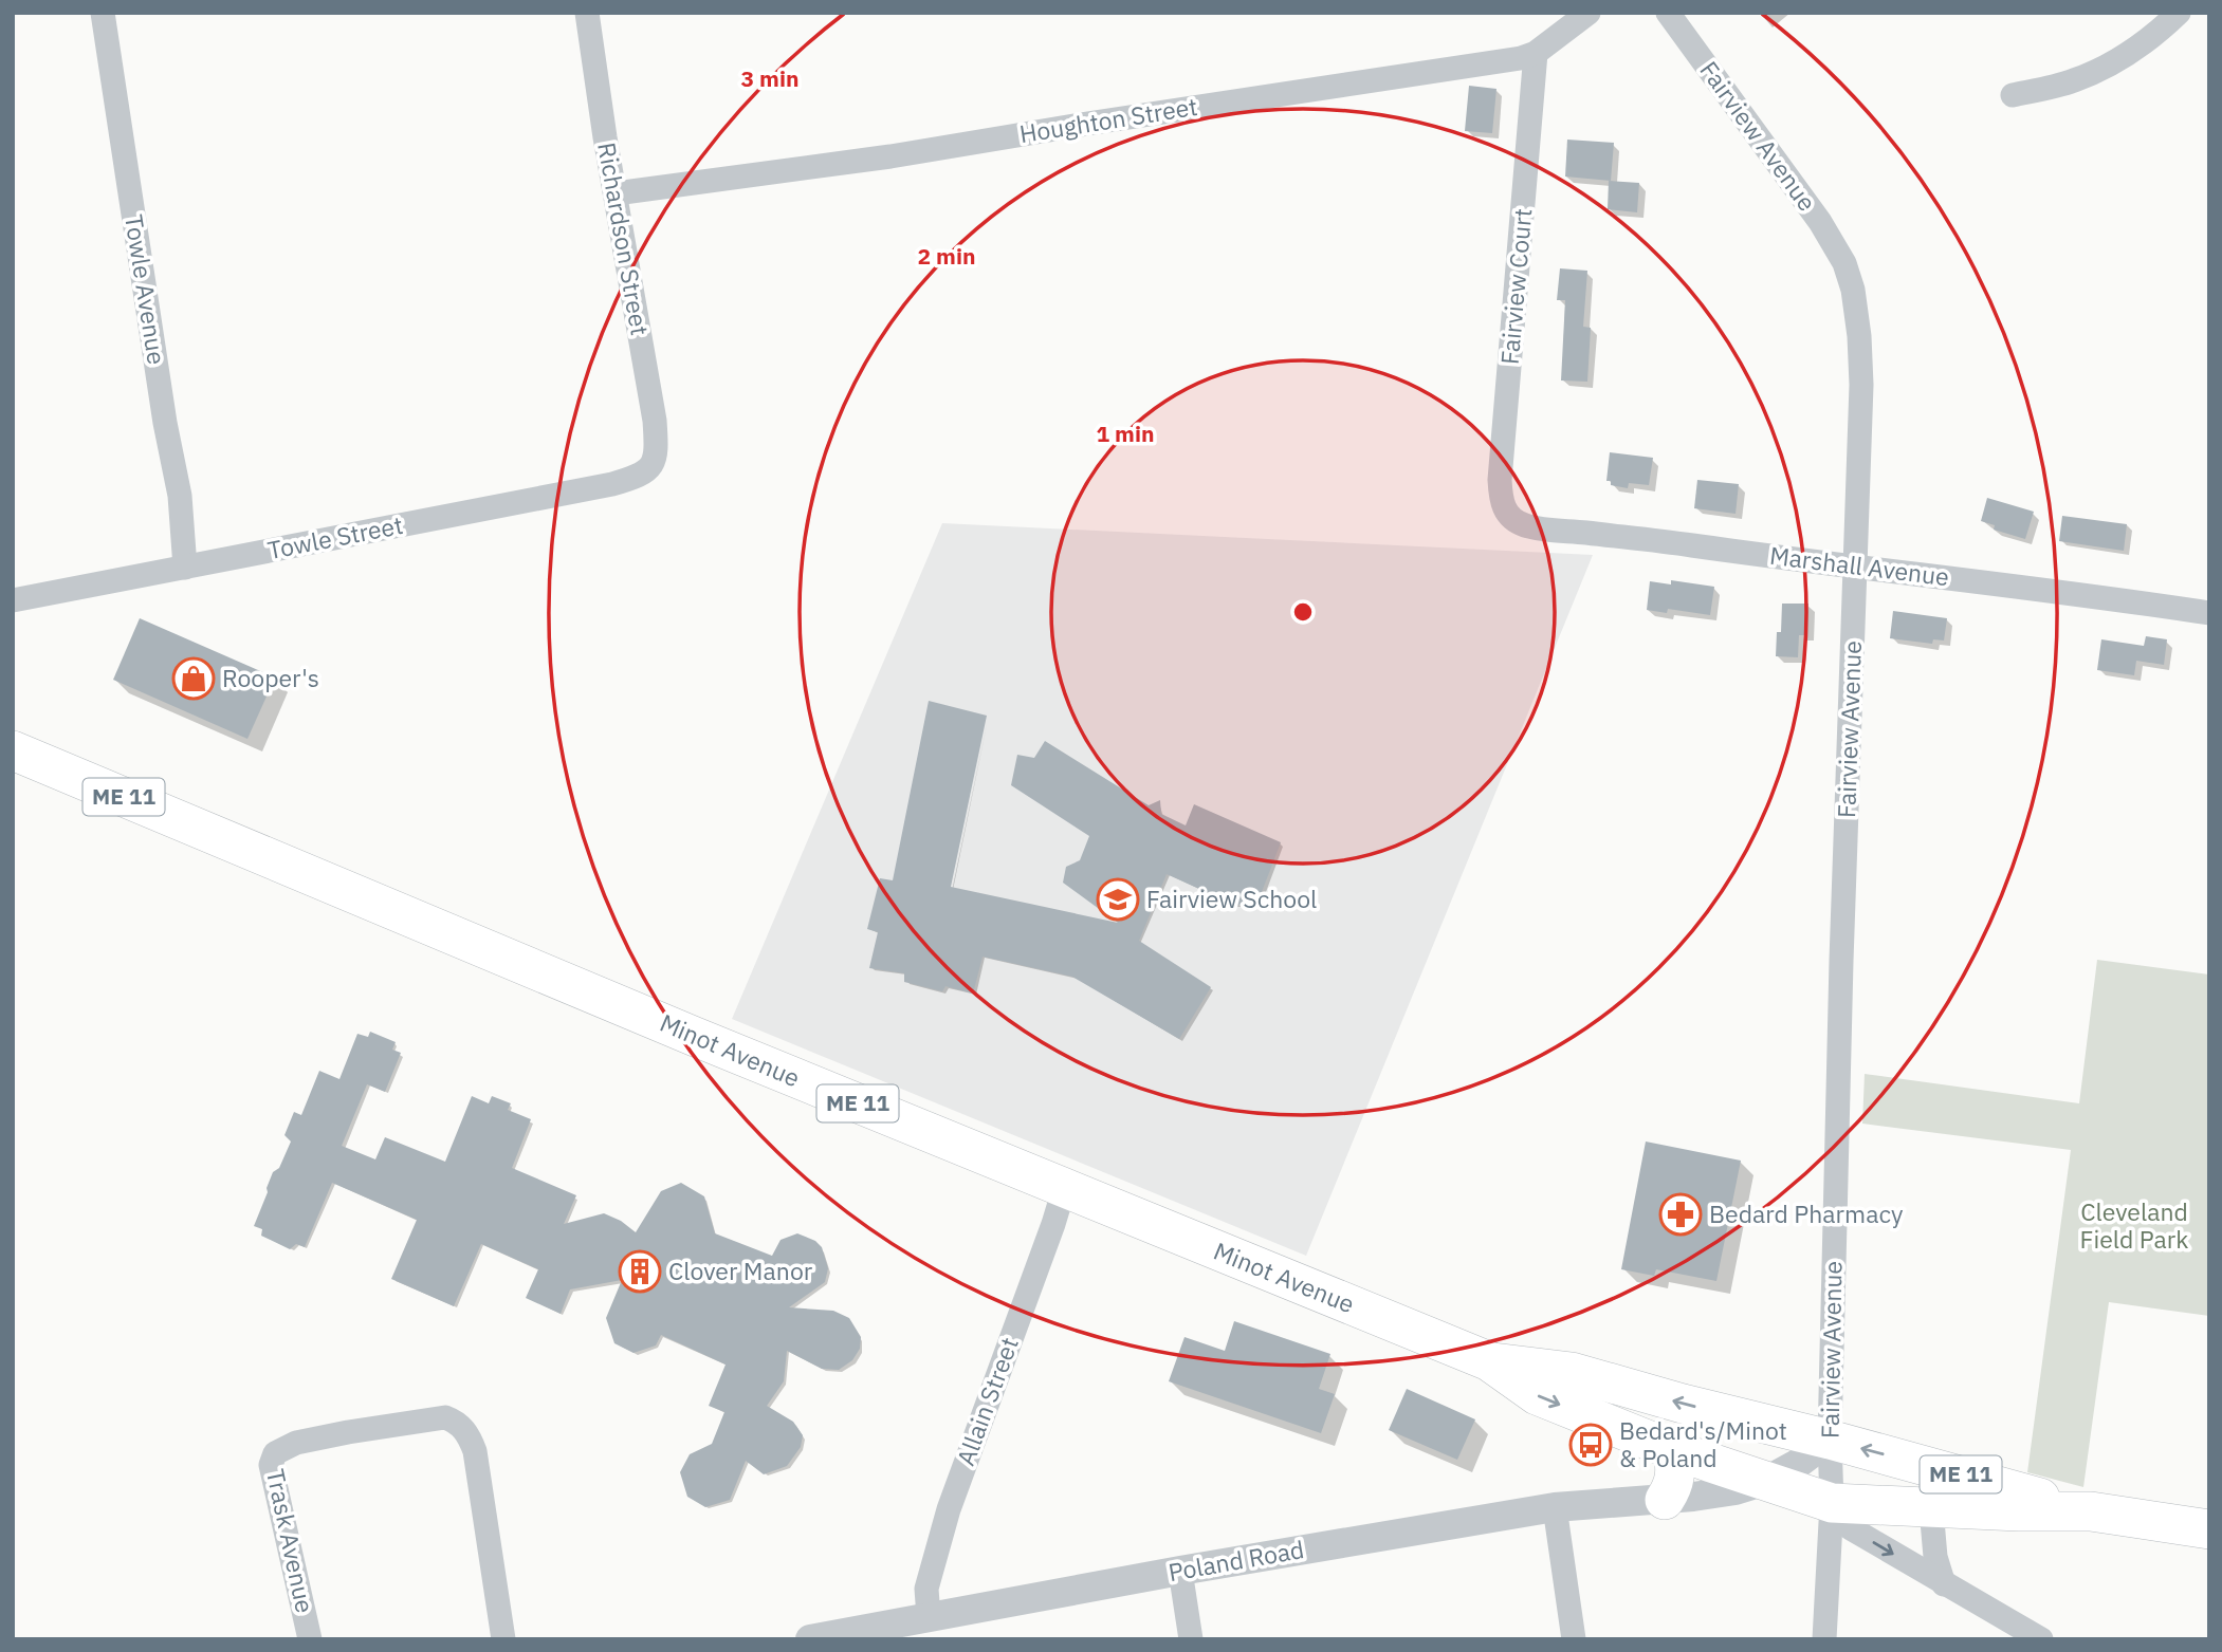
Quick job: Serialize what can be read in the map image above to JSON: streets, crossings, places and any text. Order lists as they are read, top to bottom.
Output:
{
  "streets": {
    "main road": ["ME 11", "Minot Avenue"],
    "street": [
      "Houghton Street",
      "Fairview Avenue",
      "Richardson Street",
      "Fairview Court",
      "Towle Avenue",
      "Towle Street",
      "Marshall Avenue",
      "Allain Street",
      "Trask Avenue",
      "Poland Road"
    ]
  },
  "crossings": [
    ["Houghton Street", "Richardson Street"],
    ["Houghton Street", "Fairview Court"],
    ["Fairview Avenue", "Marshall Avenue"],
    ["Fairview Avenue", "ME 11"],
    ["Fairview Avenue", "Minot Avenue"],
    ["Fairview Avenue", "Poland Road"],
    ["Richardson Street", "Towle Street"],
    ["Fairview Court", "Marshall Avenue"],
    ["Towle Avenue", "Towle Street"],
    ["ME 11", "Minot Avenue"],
    ["ME 11", "Poland Road"],
    ["Minot Avenue", "Allain Street"],
    ["Minot Avenue", "Poland Road"],
    ["Allain Street", "Poland Road"]
  ],
  "parks": ["Cleveland Field Park"],
  "places": {
    "shop": ["Rooper's"],
    "school or university": ["Fairview School"],
    "pharmacy": ["Bedard Pharmacy"],
    "building": ["Clover Manor"],
    "bus stop": ["Bedard's/Minot & Poland"]
  },
  "rings": ["3 min", "2 min", "1 min"]
}
